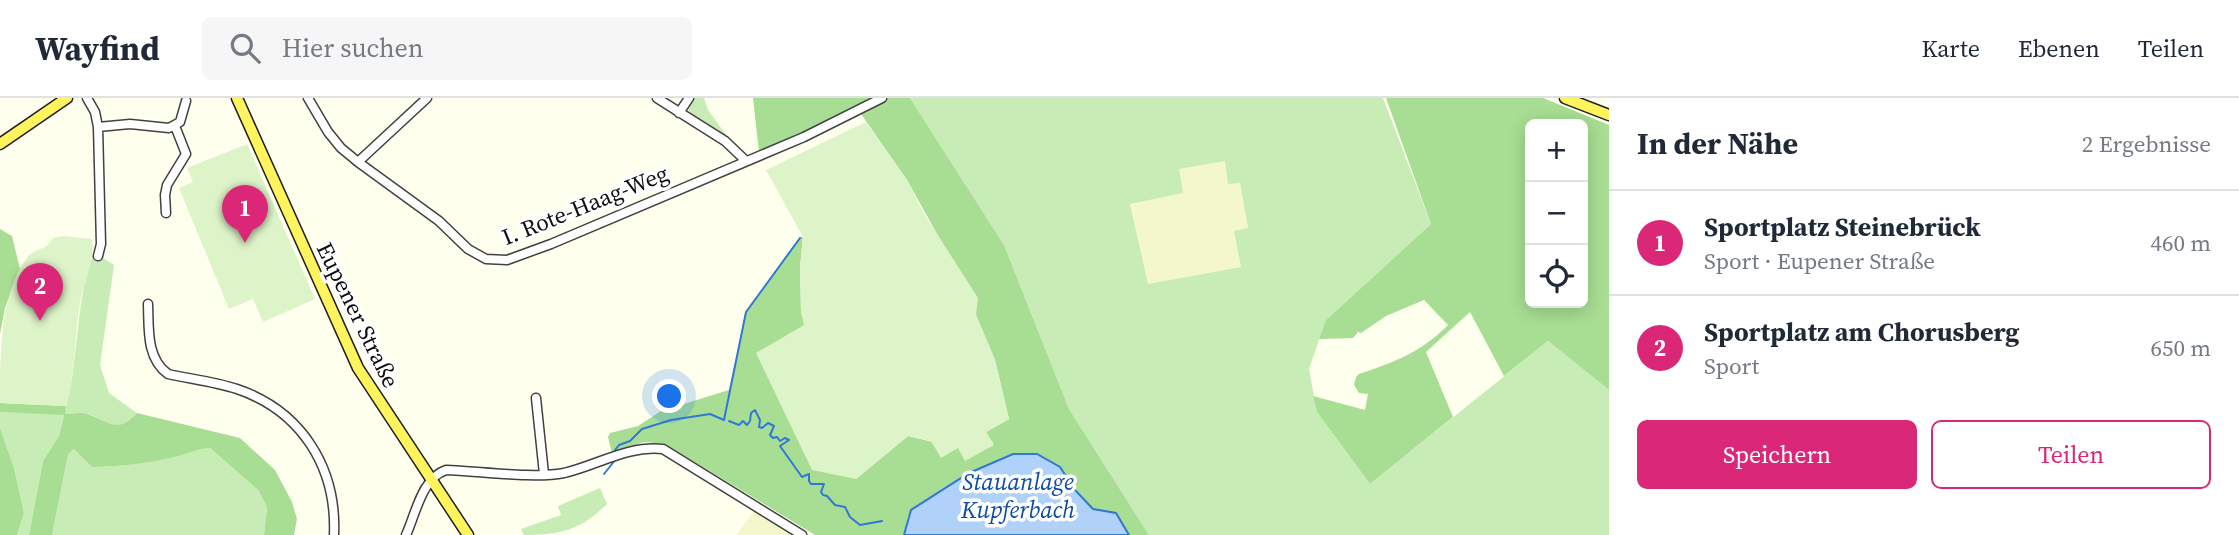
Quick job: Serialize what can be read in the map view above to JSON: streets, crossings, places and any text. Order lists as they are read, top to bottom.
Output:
{
  "streets": {
    "main road": ["Eupener Straße"],
    "street": ["I. Rote-Haag-Weg"]
  },
  "water": ["Stauanlage Kupferbach"],
  "page": {
    "header": "Wayfind",
    "search": "Hier suchen",
    "nav": ["Karte", "Ebenen", "Teilen"],
    "heading": ["In der Nähe", "2 Ergebnisse"],
    "map_buttons": ["+", "−"],
    "pins": ["1", "2"],
    "list": [
      {
        "mark": "1",
        "name": "Sportplatz Steinebrück",
        "note": "Sport · Eupener Straße",
        "value": "460 m"
      },
      {
        "mark": "2",
        "name": "Sportplatz am Chorusberg",
        "note": "Sport",
        "value": "650 m"
      }
    ],
    "buttons": ["Speichern", "Teilen"]
  }
}
